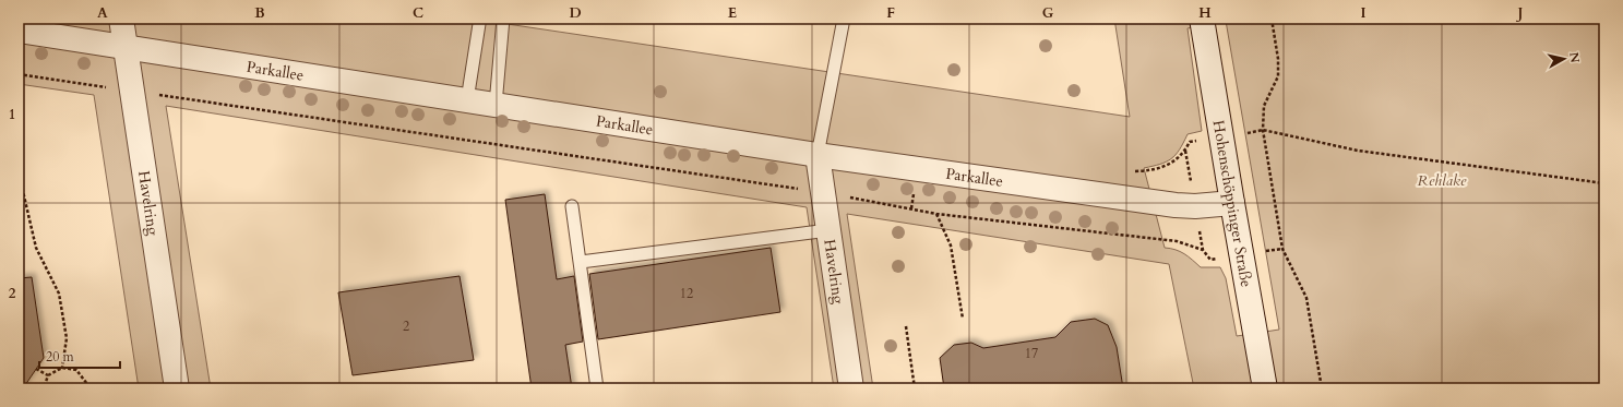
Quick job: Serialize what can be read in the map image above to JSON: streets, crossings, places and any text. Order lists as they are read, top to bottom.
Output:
{
  "streets": {
    "street": ["Parkallee", "Havelring", "Hohenschöppinger Straße"]
  },
  "crossings": [
    ["Parkallee", "Havelring"],
    ["Parkallee", "Hohenschöppinger Straße"]
  ],
  "parks": ["Rehlake"],
  "house_numbers": ["12", "2", "17"],
  "scale_bar": "20 m",
  "north": "right",
  "grid": {
    "columns": [
      "A",
      "B",
      "C",
      "D",
      "E",
      "F",
      "G",
      "H",
      "I",
      "J"
    ],
    "rows": ["1", "2"]
  }
}
